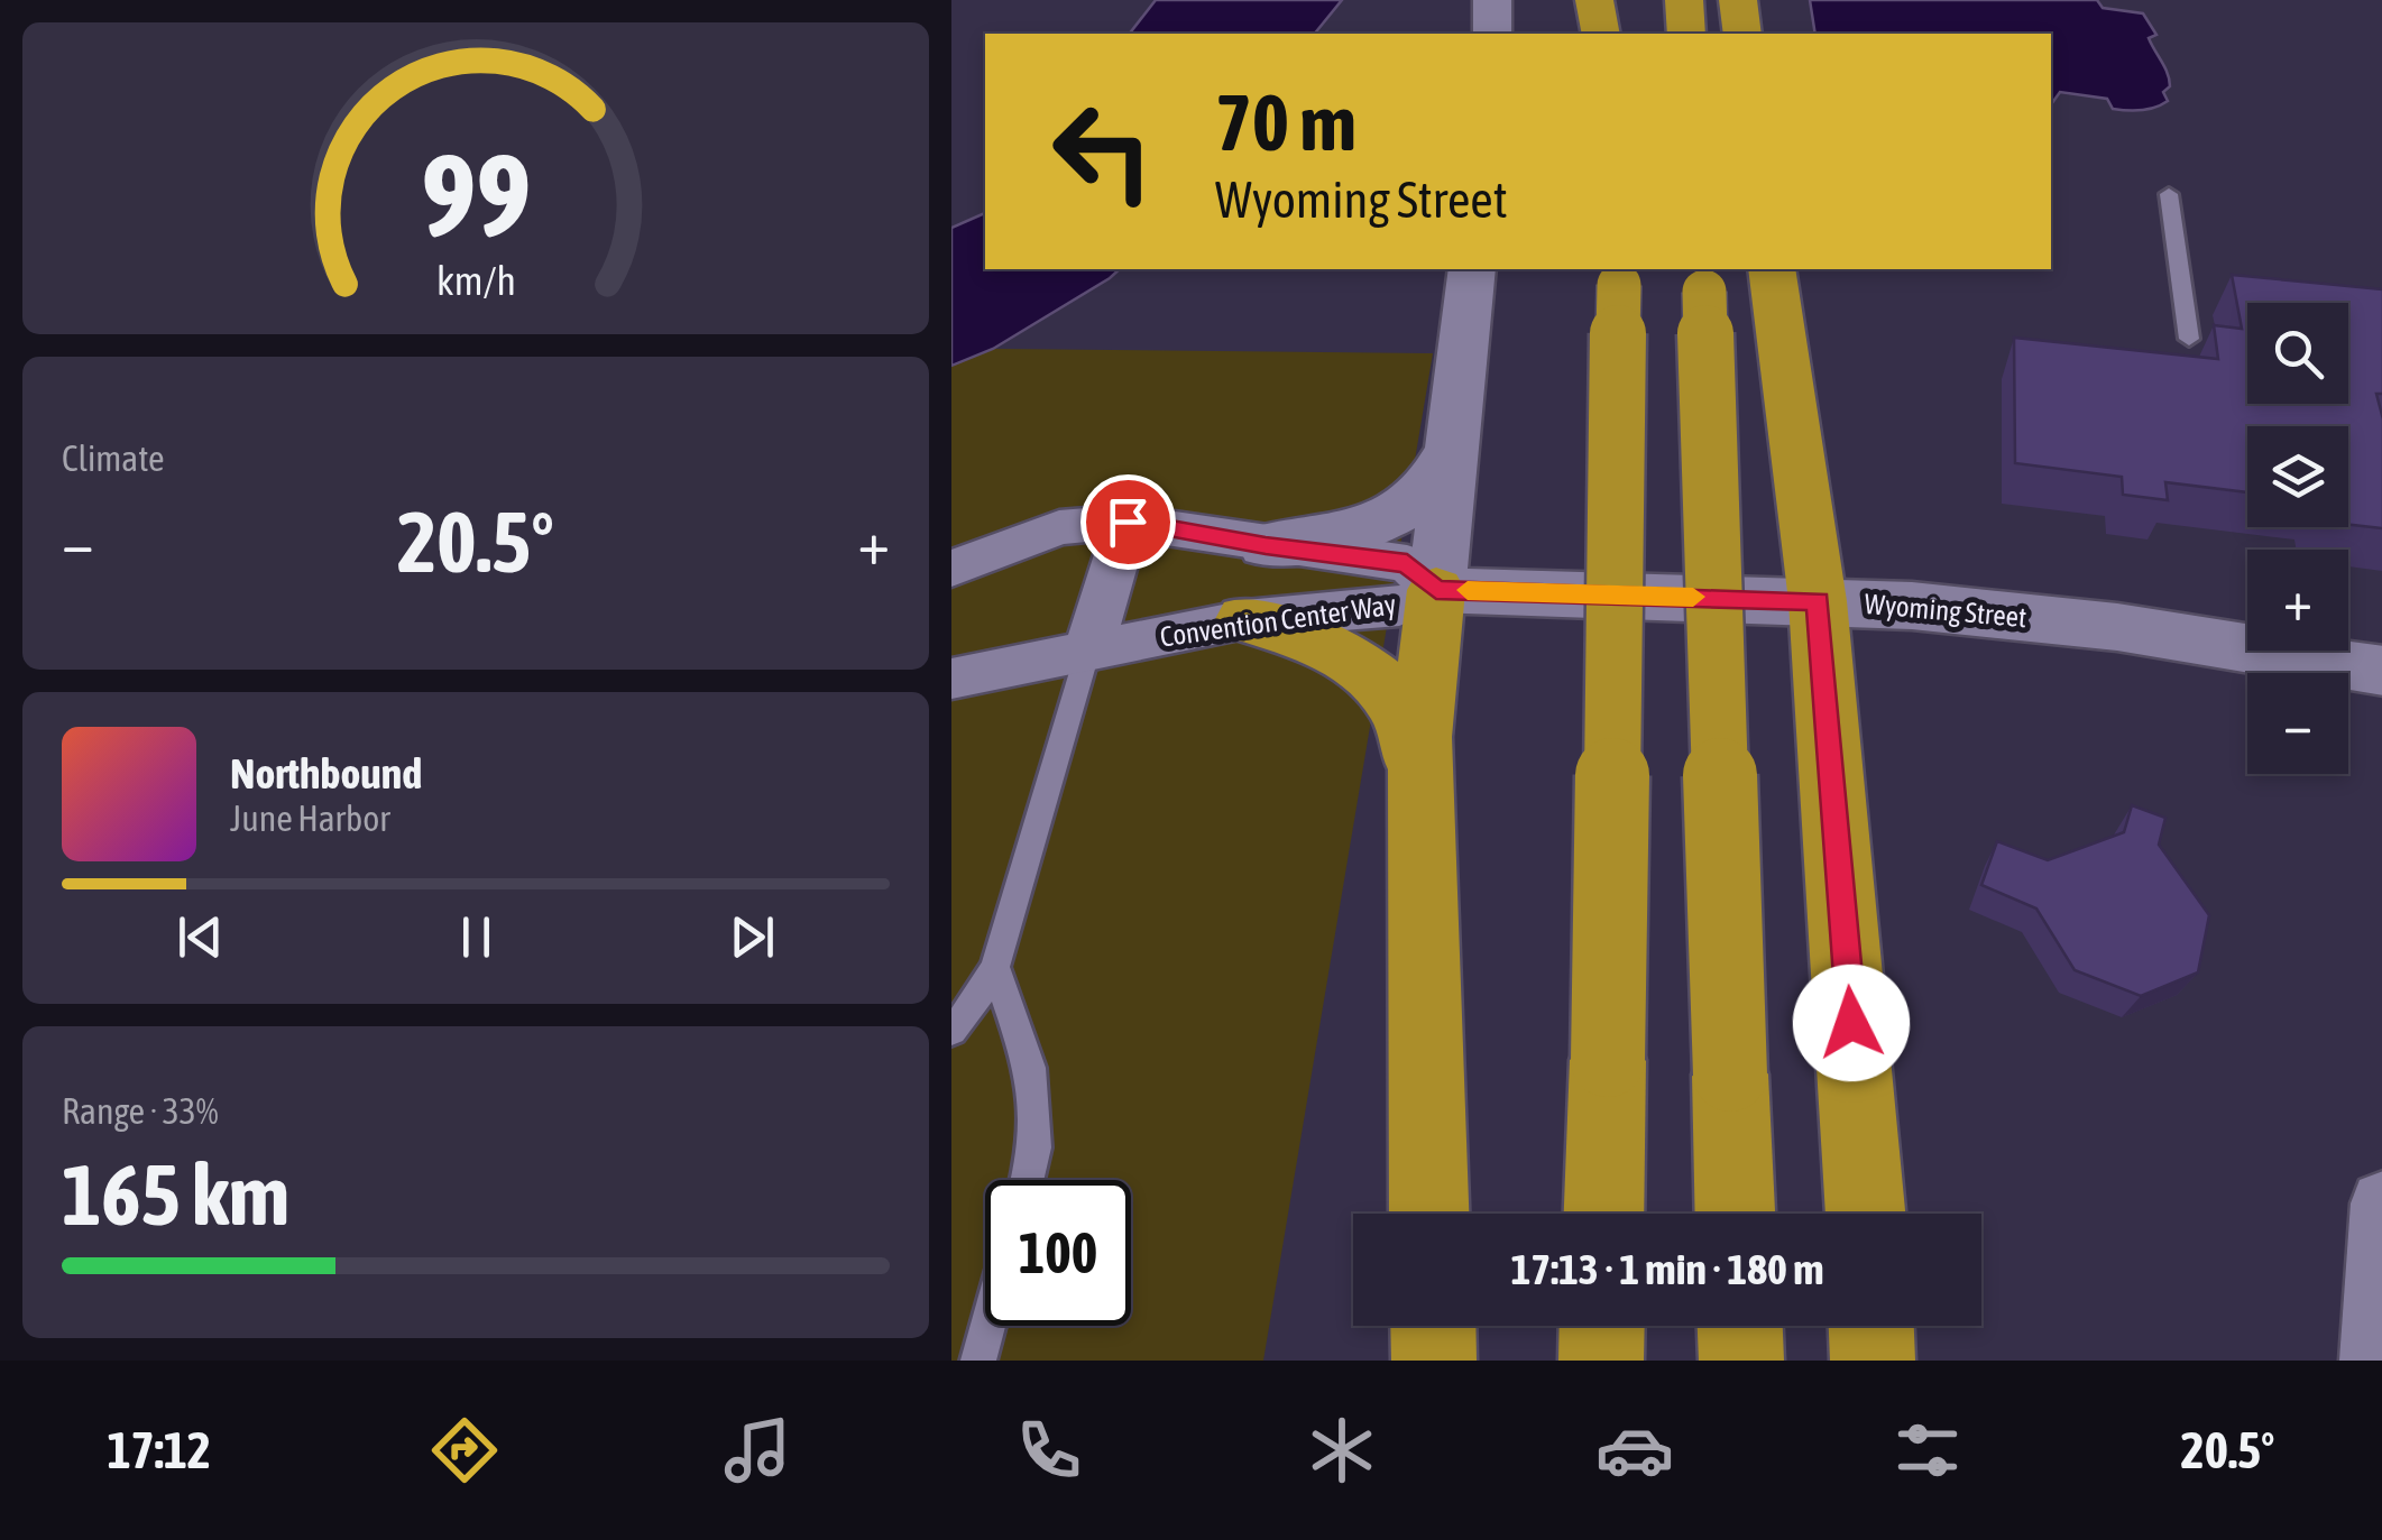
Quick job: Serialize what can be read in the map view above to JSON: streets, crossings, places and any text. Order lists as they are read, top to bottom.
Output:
{
  "streets": {
    "street": ["Wyoming Street", "Convention Center Way"]
  },
  "crossings": [
    ["Wyoming Street", "Convention Center Way"]
  ],
  "page": {
    "turn": ["70 m", "Wyoming Street"],
    "map_buttons": ["+", "−"],
    "tile": [
      "Climate",
      ["Range · 33%", "165 km"]
    ],
    "heat": ["−", "20.5°", "+"],
    "song": ["Northbound", "June Harbor"],
    "limit": "100",
    "trip": "17:13 · 1 min · 180 m",
    "tabs": ["17:12", "20.5°"],
    "gauge": ["99", "km/h"]
  }
}
